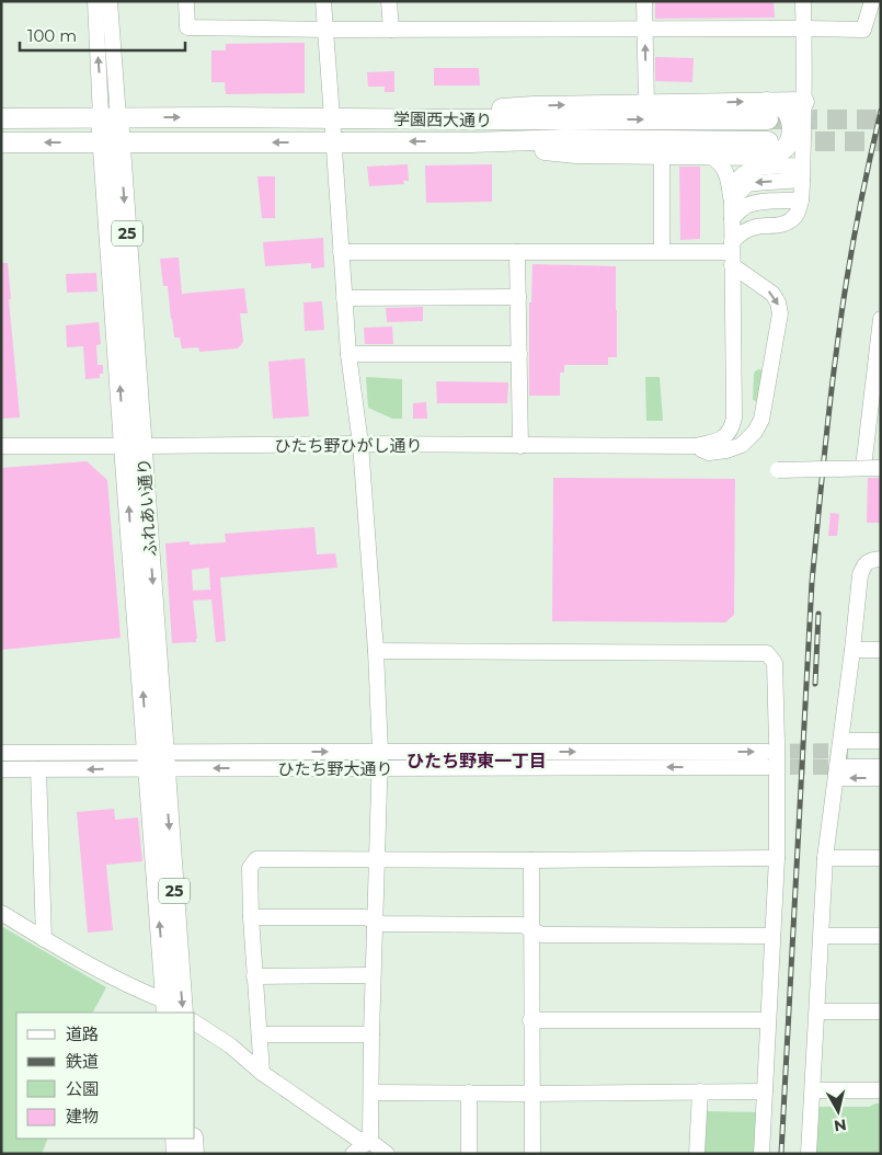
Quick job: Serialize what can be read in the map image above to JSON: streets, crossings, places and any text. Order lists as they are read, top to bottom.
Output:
{
  "streets": {
    "main road": ["学園西大通り", "25", "ふれあい通り"],
    "street": ["ひたち野ひがし通り", "ひたち野大通り"]
  },
  "crossings": [
    ["学園西大通り", "ふれあい通り"],
    ["ひたち野ひがし通り", "ふれあい通り"],
    ["ふれあい通り", "ひたち野大通り"]
  ],
  "districts": ["ひたち野東一丁目"],
  "legend": [
    "道路",
    "鉄道",
    "公園",
    "建物"
  ],
  "scale_bar": "100 m",
  "north": "bottom"
}
